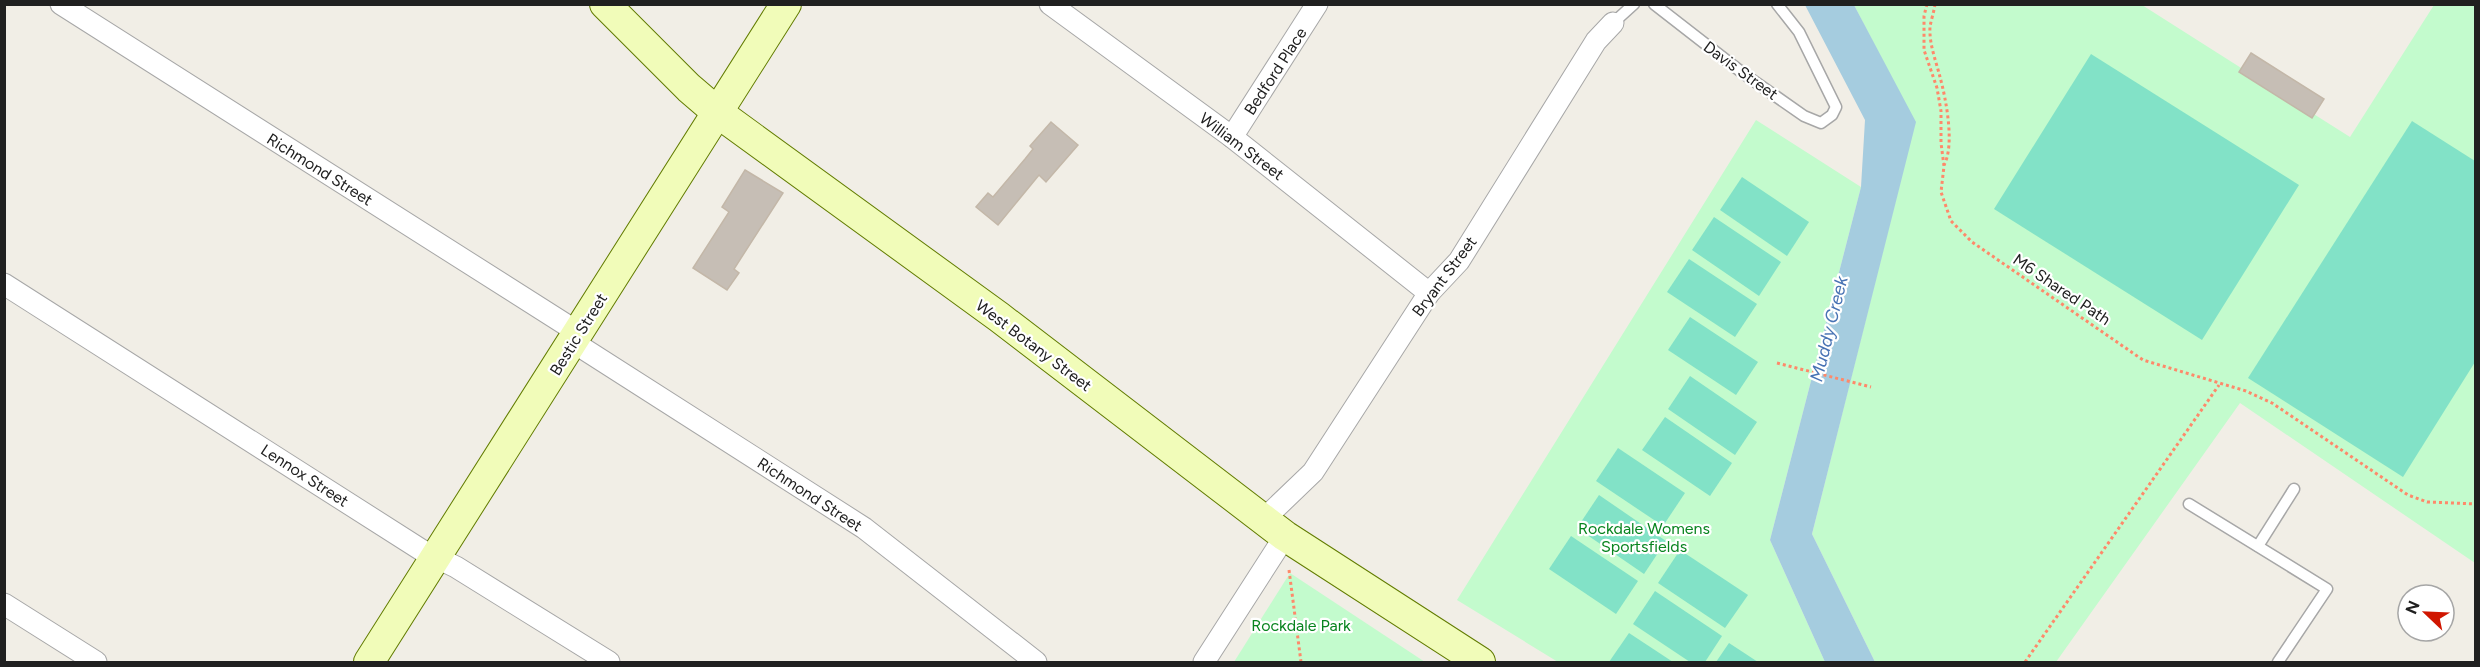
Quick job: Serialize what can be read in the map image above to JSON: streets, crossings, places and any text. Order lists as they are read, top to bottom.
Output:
{
  "streets": {
    "main road": ["Bestic Street", "West Botany Street"],
    "street": [
      "Bedford Place",
      "William Street",
      "Richmond Street",
      "Bryant Street",
      "Lennox Street"
    ],
    "lane": ["Davis Street"],
    "path": ["M6 Shared Path"]
  },
  "crossings": [
    ["Bedford Place", "William Street"],
    ["William Street", "Bryant Street"],
    ["Richmond Street", "Bestic Street"],
    ["Bryant Street", "West Botany Street"],
    ["Bestic Street", "West Botany Street"],
    ["Bestic Street", "Lennox Street"]
  ],
  "water": ["Muddy Creek"],
  "parks": ["Rockdale Womens Sportsfields", "Rockdale Park"],
  "north": "top left"
}
